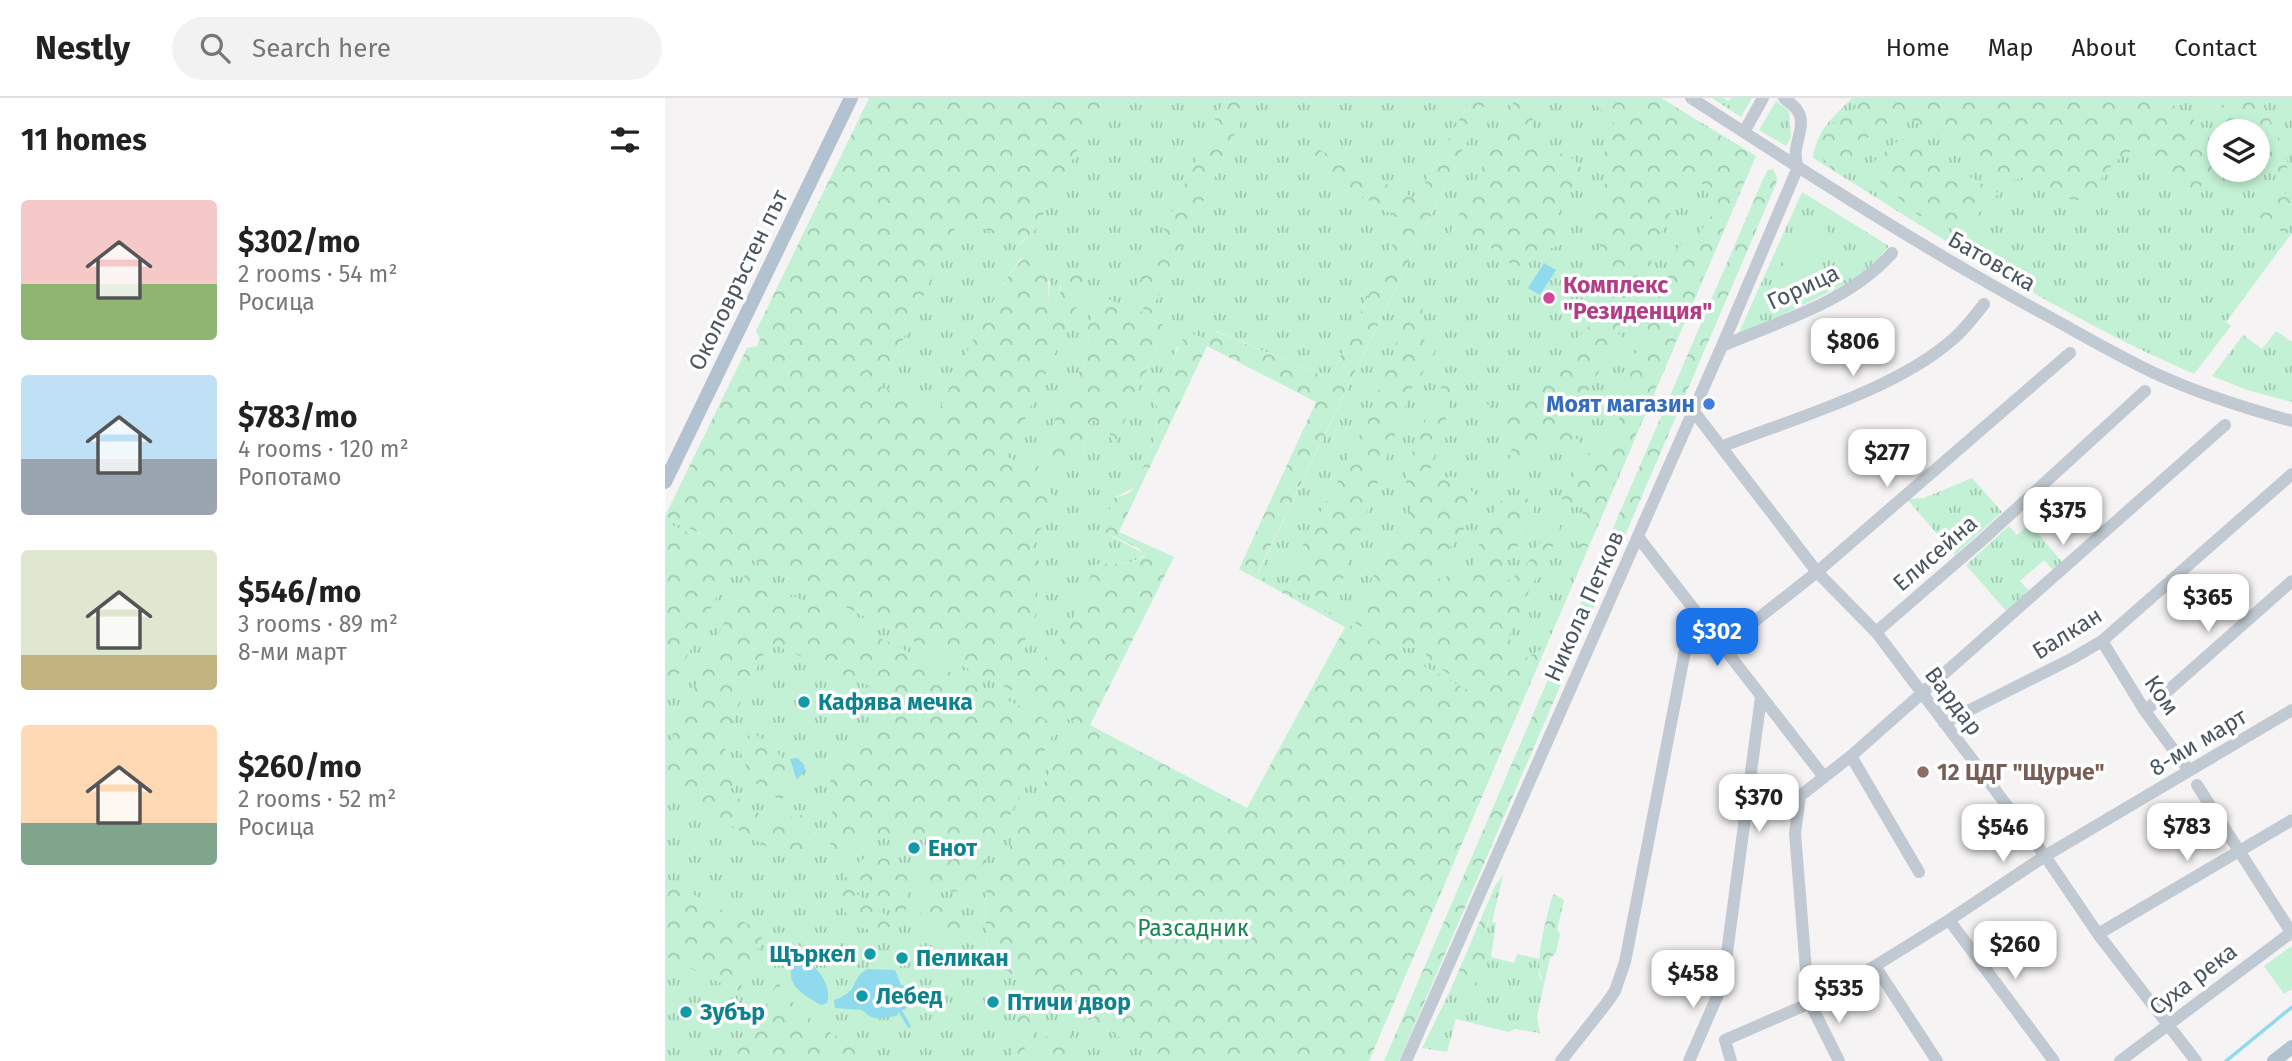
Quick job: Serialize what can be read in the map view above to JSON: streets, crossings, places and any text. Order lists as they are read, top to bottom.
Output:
{
  "streets": {
    "main road": ["Околовръстен път"],
    "street": [
      "Батовска",
      "Горица",
      "Елисейна",
      "Никола Петков",
      "Балкан",
      "Ком",
      "Вардар",
      "8-ми март",
      "Суха река"
    ]
  },
  "crossings": [
    ["Батовска", "Никола Петков"],
    ["Горица", "Никола Петков"],
    ["Елисейна", "Вардар"],
    ["Никола Петков", "Вардар"],
    ["Балкан", "Ком"],
    ["Балкан", "Вардар"],
    ["Ком", "8-ми март"],
    ["Вардар", "8-ми март"],
    ["Вардар", "Суха река"]
  ],
  "parks": ["Разсадник"],
  "places": [
    "Комплекс \"Резиденция\"",
    "Моят магазин",
    "Кафява мечка",
    "12 ЦДГ \"Щурче\"",
    "Енот",
    "Щъркел",
    "Пеликан",
    "Лебед",
    "Птичи двор",
    "Зубър"
  ],
  "page": {
    "header": "Nestly",
    "search": "Search here",
    "nav": [
      "Home",
      "Map",
      "About",
      "Contact"
    ],
    "heading": "11 homes",
    "list": [
      {
        "name": "$302/mo",
        "note": "2 rooms · 54 m² · Росица"
      },
      {
        "name": "$783/mo",
        "note": "4 rooms · 120 m² · Ропотамо"
      },
      {
        "name": "$546/mo",
        "note": "3 rooms · 89 m² · 8-ми март"
      },
      {
        "name": "$260/mo",
        "note": "2 rooms · 52 m² · Росица"
      }
    ],
    "price": [
      "$806",
      "$277",
      "$375",
      "$365",
      "$302",
      "$370",
      "$783",
      "$546",
      "$260",
      "$458",
      "$535"
    ]
  }
}
